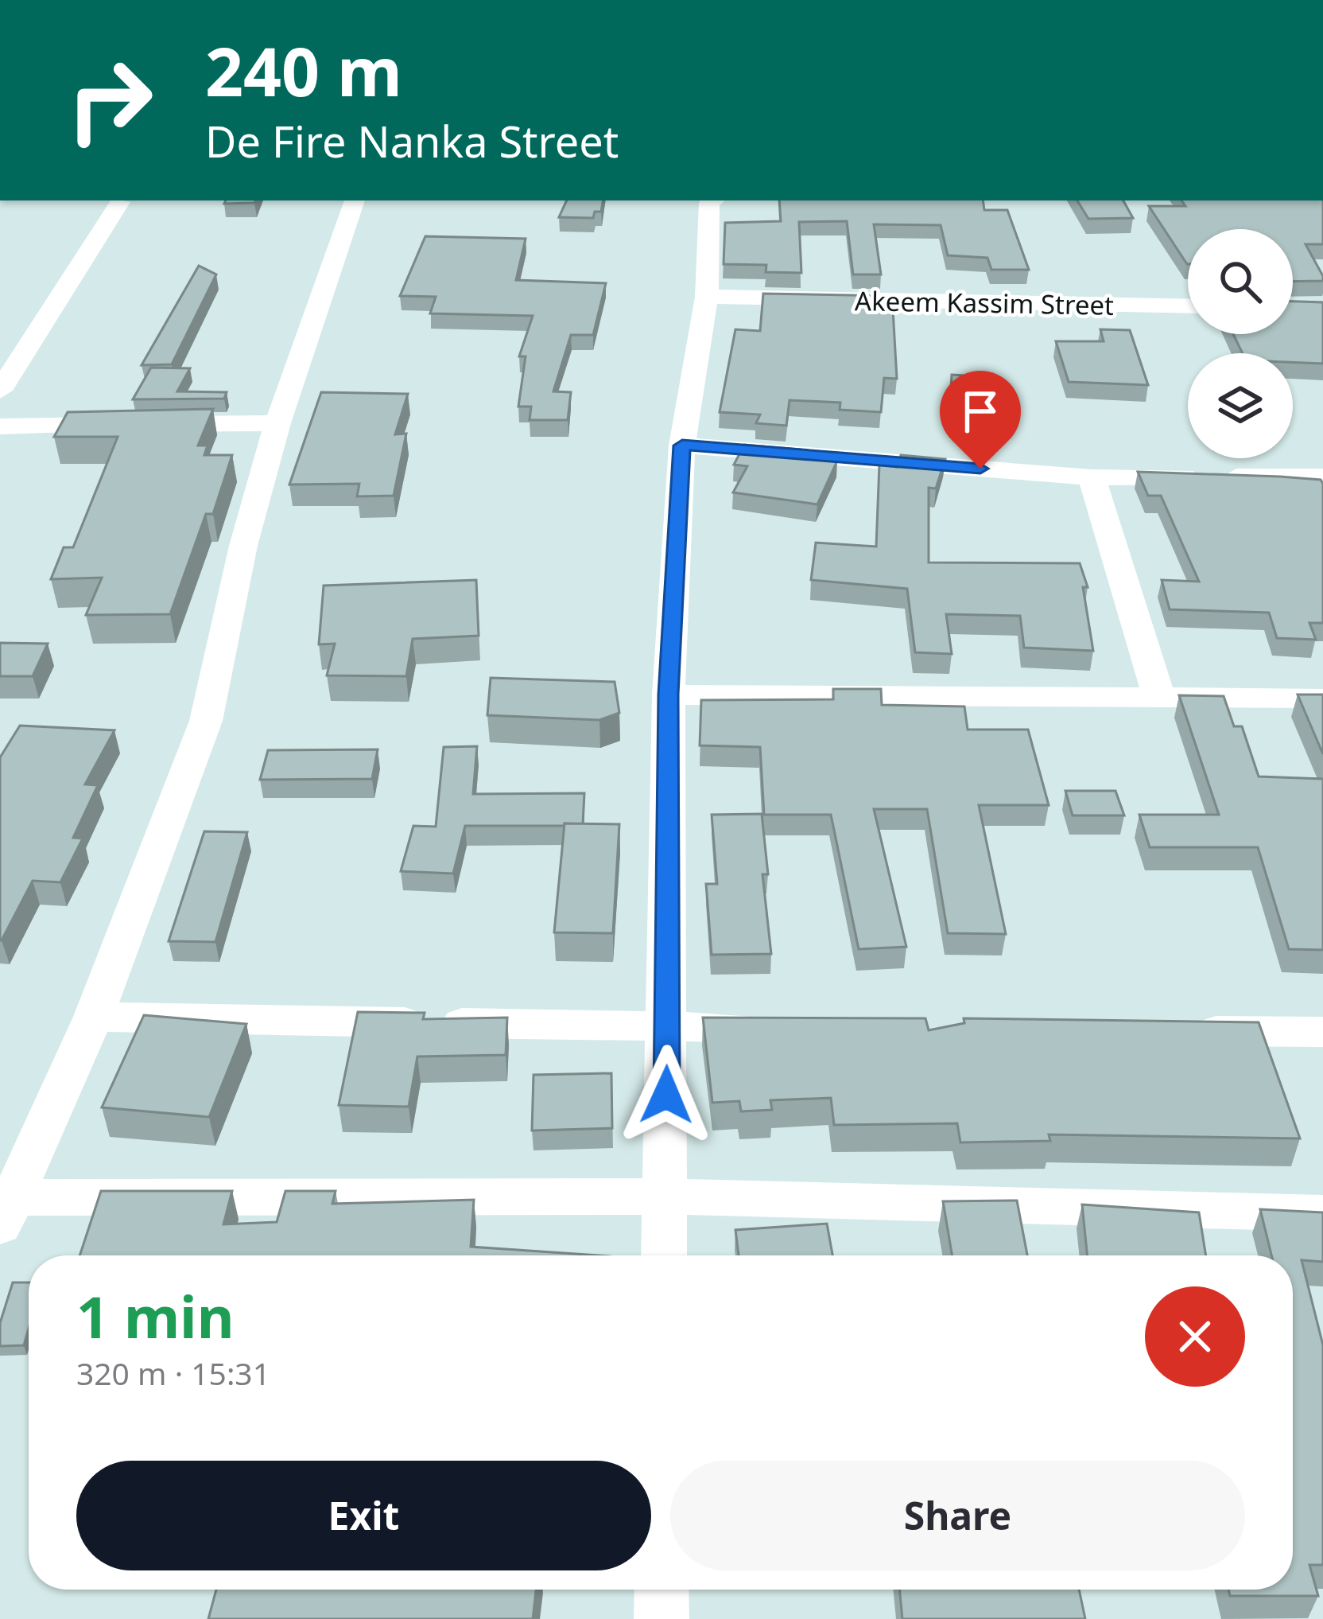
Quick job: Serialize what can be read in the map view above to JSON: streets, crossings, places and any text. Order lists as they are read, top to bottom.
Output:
{
  "streets": {
    "street": ["Akeem Kassim Street"]
  },
  "page": {
    "turn": ["240 m", "De Fire Nanka Street"],
    "heading": ["1 min", "320 m · 15:31"],
    "buttons": ["Exit", "Share"]
  }
}
